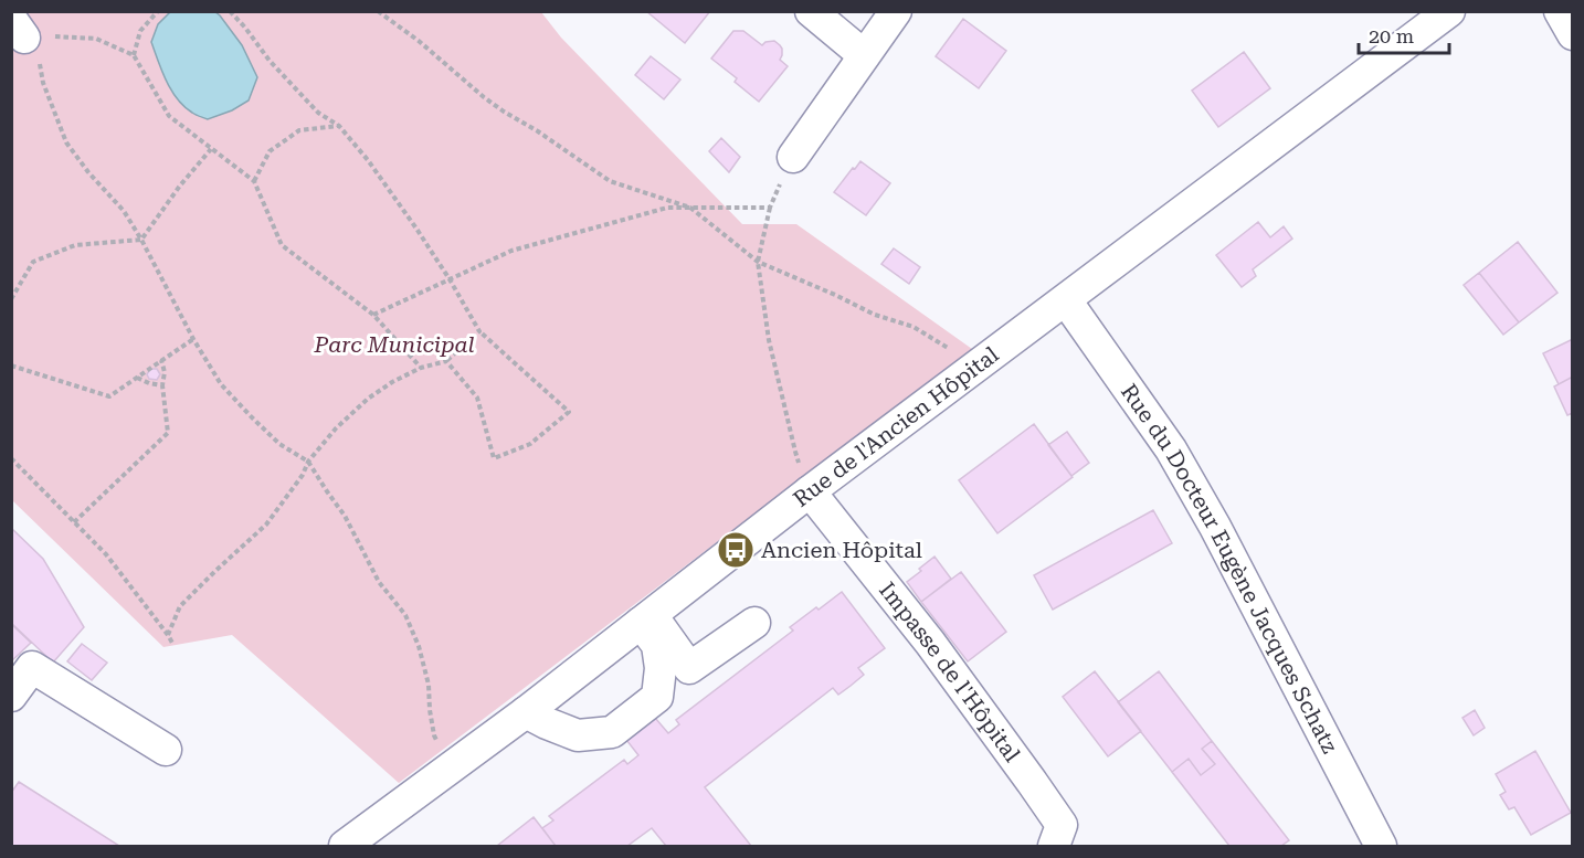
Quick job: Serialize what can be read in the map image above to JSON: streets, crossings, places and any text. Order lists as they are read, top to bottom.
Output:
{
  "streets": {
    "street": ["Rue de l'Ancien Hôpital", "Rue du Docteur Eugène Jacques Schatz", "Impasse de l'Hôpital"]
  },
  "crossings": [
    ["Rue de l'Ancien Hôpital", "Rue du Docteur Eugène Jacques Schatz"],
    ["Rue de l'Ancien Hôpital", "Impasse de l'Hôpital"]
  ],
  "parks": ["Parc Municipal"],
  "places": {
    "bus stop": ["Ancien Hôpital"]
  },
  "scale_bar": "20 m"
}
